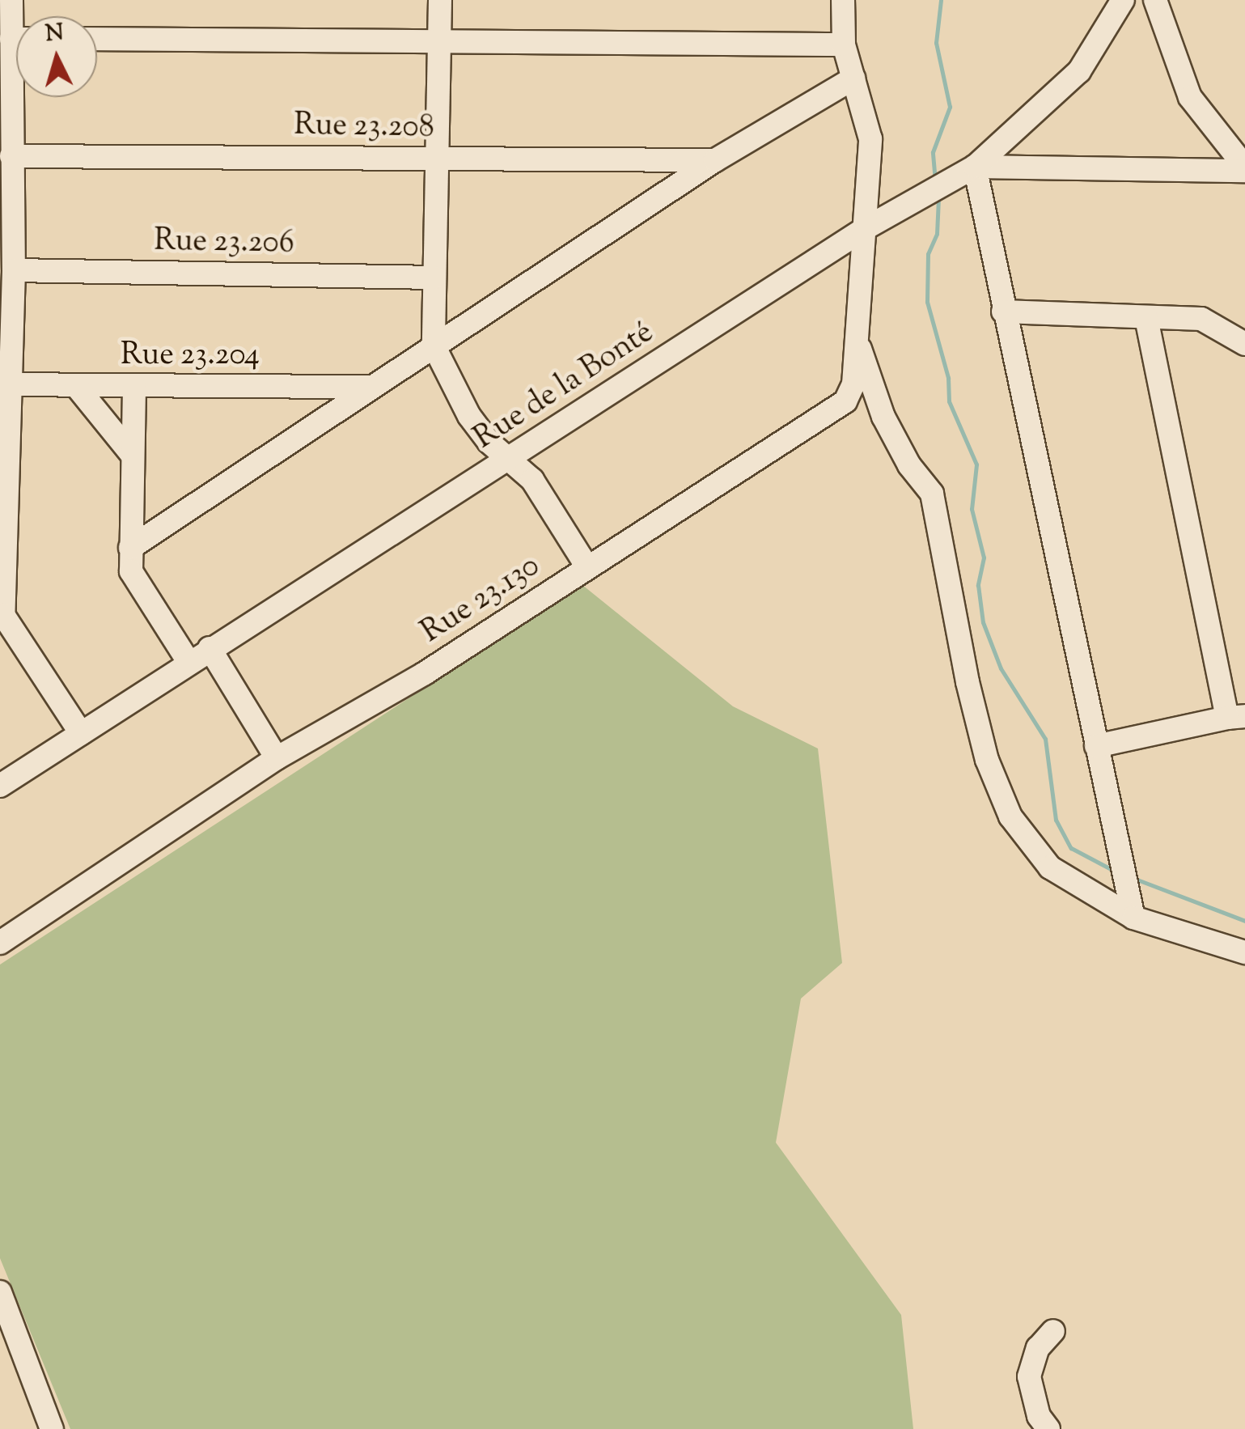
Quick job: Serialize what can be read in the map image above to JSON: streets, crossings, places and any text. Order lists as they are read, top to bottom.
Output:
{
  "streets": {
    "street": [
      "Rue 23.208",
      "Rue 23.206",
      "Rue 23.204",
      "Rue de la Bonté",
      "Rue 23.130"
    ]
  },
  "crossings": [
    ["Rue de la Bonté", "Rue 23.130"]
  ],
  "north": "top"
}
